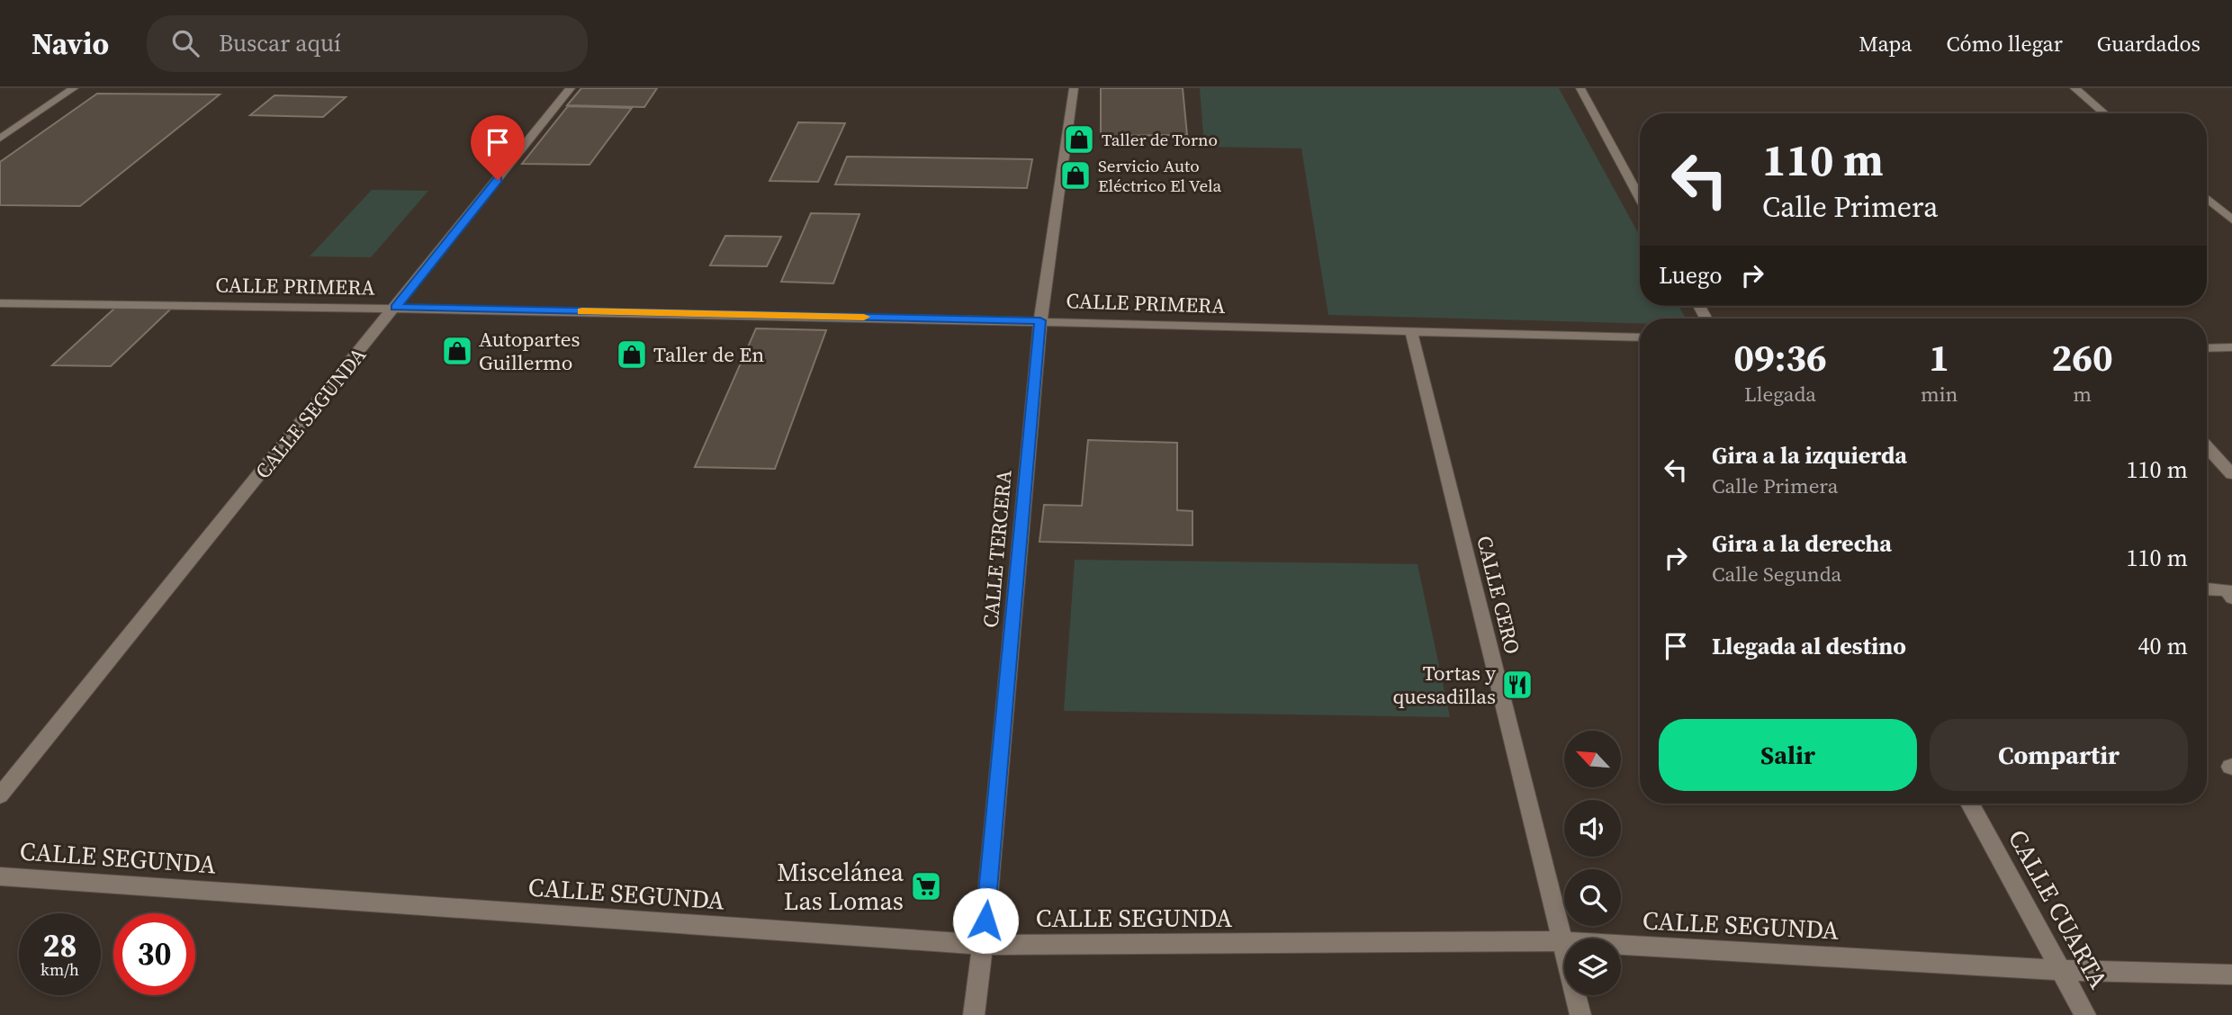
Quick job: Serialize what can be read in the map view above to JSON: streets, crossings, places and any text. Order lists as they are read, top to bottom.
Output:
{
  "streets": {
    "street": [
      "CALLE PRIMERA",
      "CALLE SEGUNDA",
      "CALLE TERCERA",
      "CALLE CERO",
      "CALLE CUARTA"
    ]
  },
  "crossings": [
    ["CALLE PRIMERA", "CALLE SEGUNDA"],
    ["CALLE PRIMERA", "CALLE TERCERA"],
    ["CALLE PRIMERA", "CALLE CERO"],
    ["CALLE SEGUNDA", "CALLE TERCERA"],
    ["CALLE SEGUNDA", "CALLE CERO"],
    ["CALLE SEGUNDA", "CALLE CUARTA"]
  ],
  "places": {
    "shop": [
      "Taller de Torno",
      "Servicio Auto Eléctrico El Vela",
      "Autopartes Guillermo",
      "Taller de En"
    ],
    "restaurant": ["Tortas y quesadillas"],
    "supermarket": ["Miscelánea Las Lomas"]
  },
  "north": "top left",
  "page": {
    "header": "Navio",
    "search": "Buscar aquí",
    "nav": ["Mapa", "Cómo llegar", "Guardados"],
    "turn": ["110 m", "Calle Primera"],
    "then": "Luego",
    "eta": [
      "09:36",
      "Llegada",
      "1",
      "min",
      "260",
      "m"
    ],
    "list": [
      {
        "name": "Gira a la izquierda",
        "note": "Calle Primera",
        "value": "110 m"
      },
      {
        "name": "Gira a la derecha",
        "note": "Calle Segunda",
        "value": "110 m"
      },
      {
        "name": "Llegada al destino",
        "value": "40 m"
      }
    ],
    "buttons": ["Salir", "Compartir"],
    "speed": "28 km/h",
    "limit": "30"
  }
}
